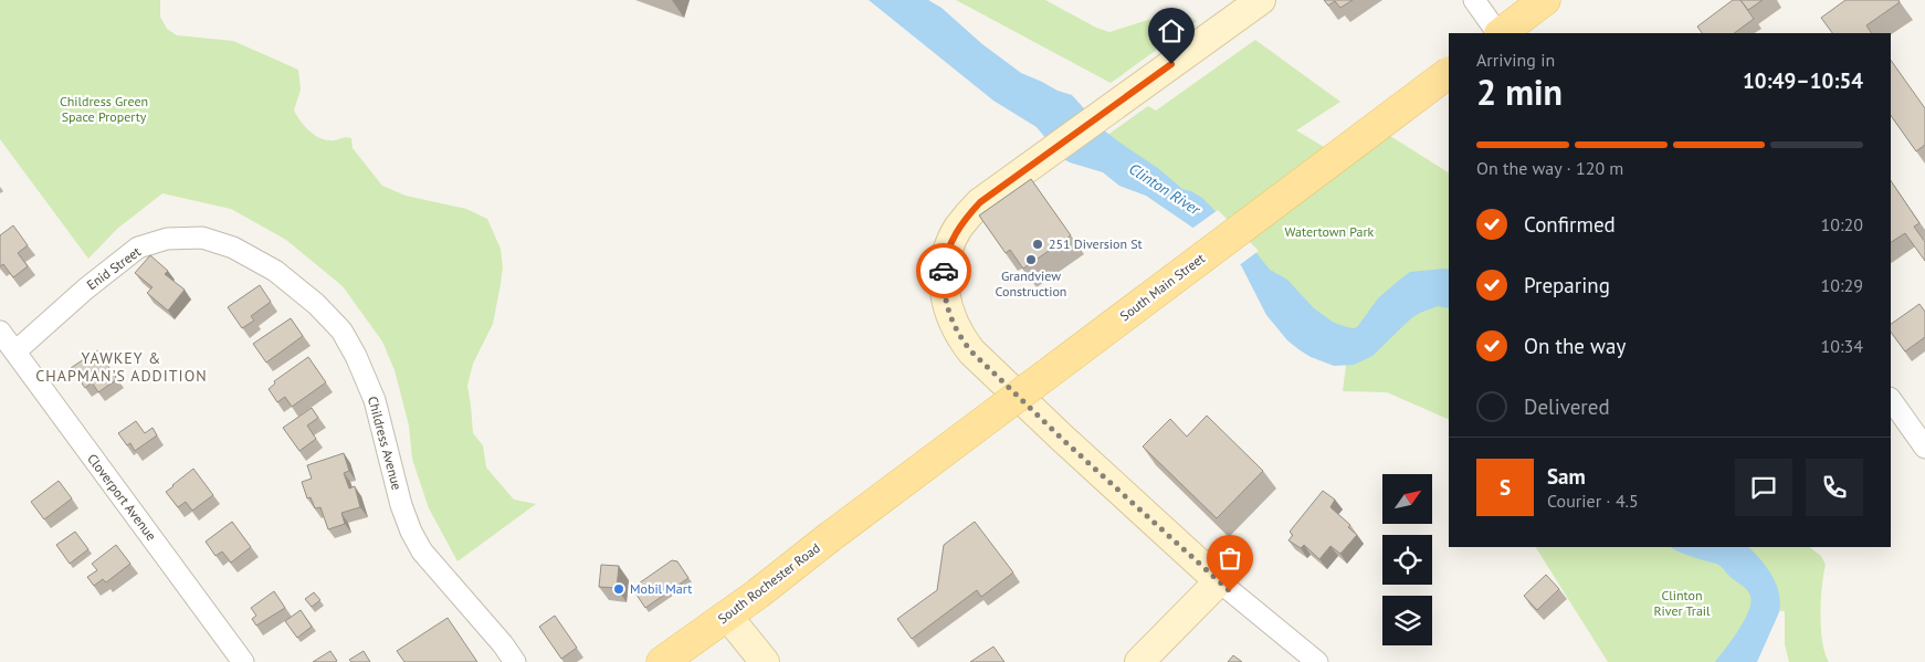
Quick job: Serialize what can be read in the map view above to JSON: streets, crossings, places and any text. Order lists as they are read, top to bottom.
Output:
{
  "streets": {
    "main road": ["South Main Street", "South Rochester Road"],
    "street": ["Enid Street", "Childress Avenue", "Cloverport Avenue"]
  },
  "crossings": [
    ["Enid Street", "Childress Avenue"],
    ["Enid Street", "Cloverport Avenue"],
    ["South Main Street", "South Rochester Road"]
  ],
  "districts": ["YAWKEY & CHAPMAN'S ADDITION"],
  "water": ["Clinton River"],
  "parks": ["Childress Green Space Property", "Watertown Park", "Clinton River Trail"],
  "places": ["251 Diversion St", "Grandview Construction", "Mobil Mart"],
  "north": "top right",
  "page": {
    "heading": ["2 min", "Arriving in", "10:49–10:54"],
    "panel": ["Sam", "Courier · 4.5"],
    "bar": "On the way · 120 m",
    "list": [
      ["Confirmed", "10:20"],
      ["Preparing", "10:29"],
      ["On the way", "10:34"],
      "Delivered"
    ],
    "round": "S"
  }
}
